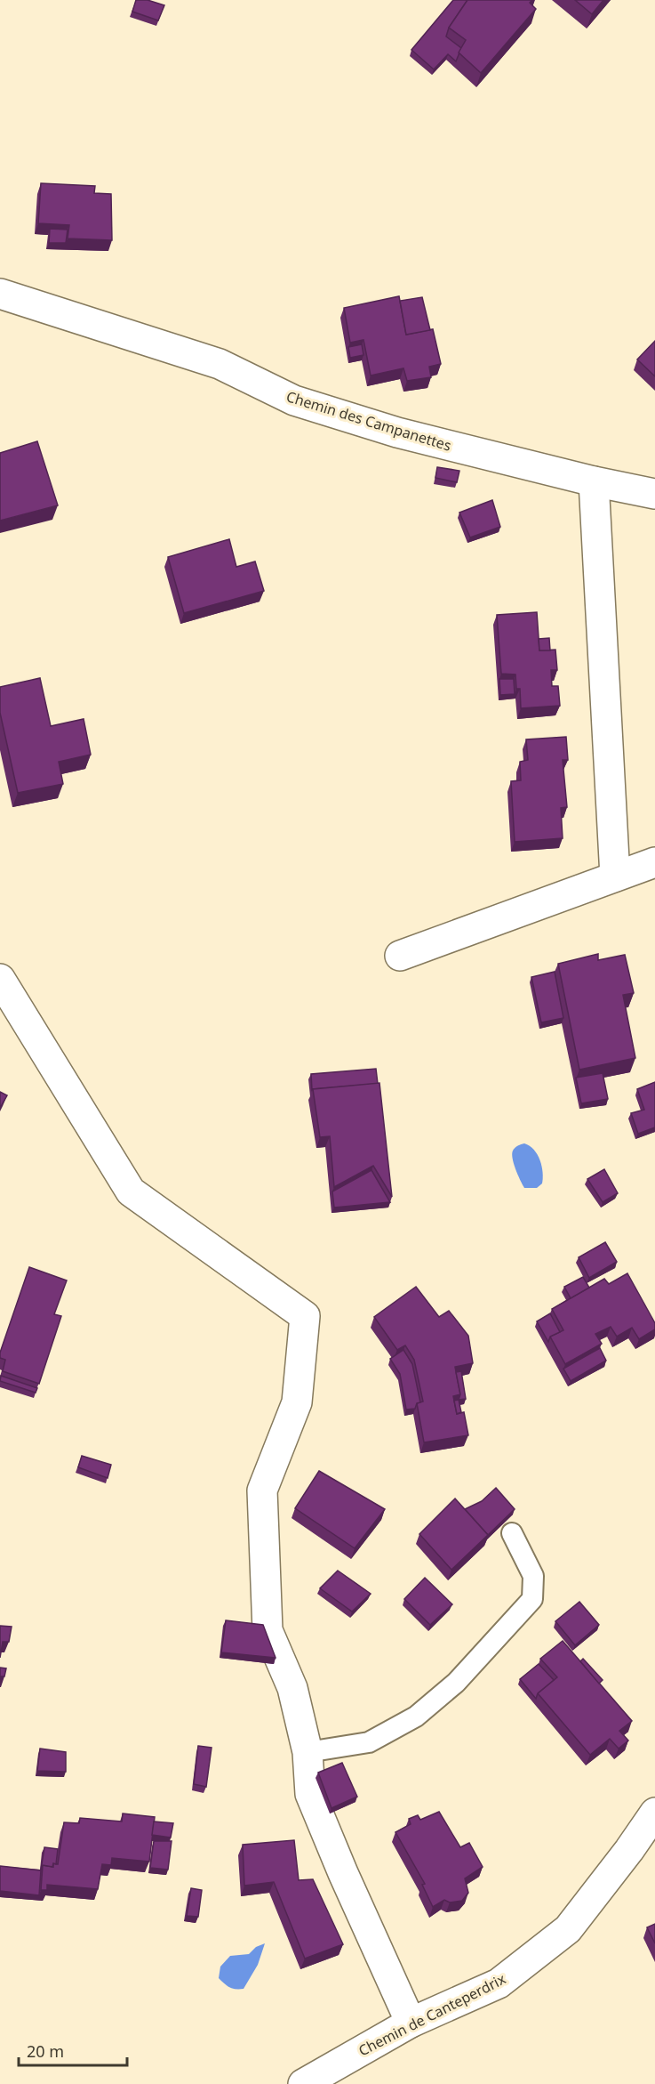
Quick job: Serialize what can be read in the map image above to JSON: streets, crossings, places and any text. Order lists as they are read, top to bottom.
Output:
{
  "streets": {
    "street": ["Chemin des Campanettes", "Chemin de Canteperdrix"]
  },
  "scale_bar": "20 m"
}
